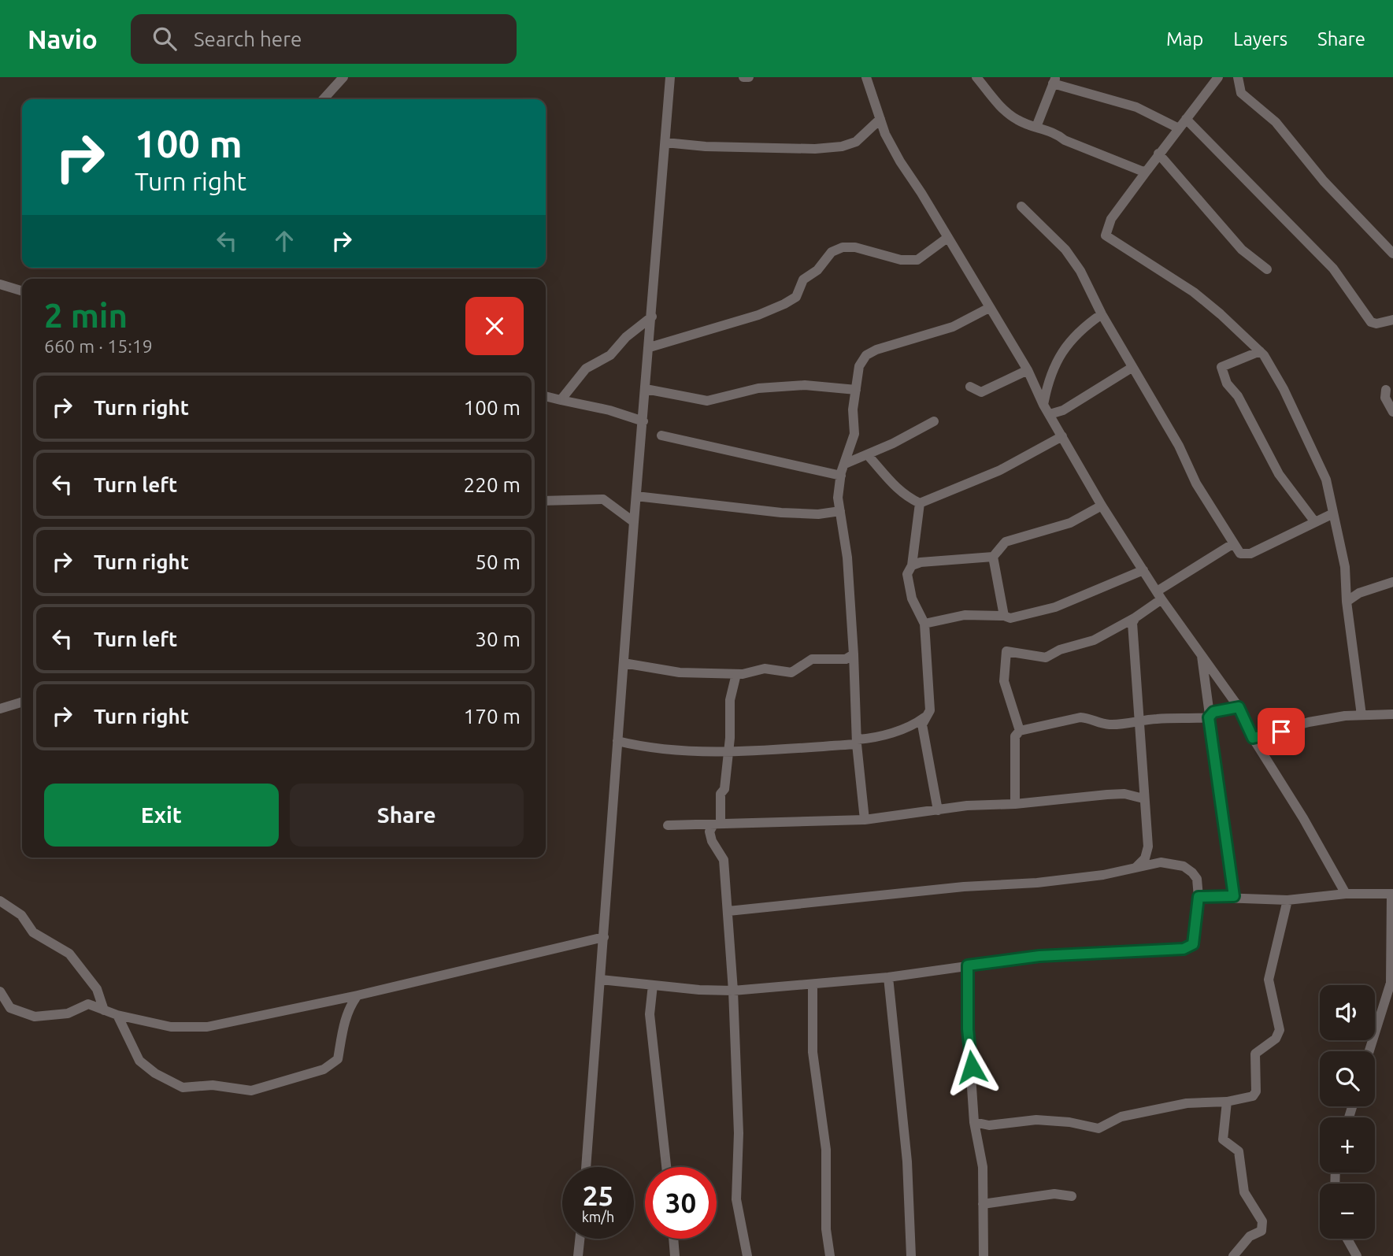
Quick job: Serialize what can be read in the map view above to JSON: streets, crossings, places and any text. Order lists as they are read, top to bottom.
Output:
{
  "page": {
    "header": "Navio",
    "search": "Search here",
    "nav": ["Map", "Layers", "Share"],
    "turn": ["100 m", "Turn right"],
    "heading": ["2 min", "660 m · 15:19"],
    "list": [
      {
        "name": "Turn right",
        "value": "100 m"
      },
      {
        "name": "Turn left",
        "value": "220 m"
      },
      {
        "name": "Turn right",
        "value": "50 m"
      },
      {
        "name": "Turn left",
        "value": "30 m"
      },
      {
        "name": "Turn right",
        "value": "170 m"
      }
    ],
    "buttons": ["Exit", "Share"],
    "map_buttons": ["+", "−"],
    "speed": "25 km/h",
    "limit": "30"
  }
}
